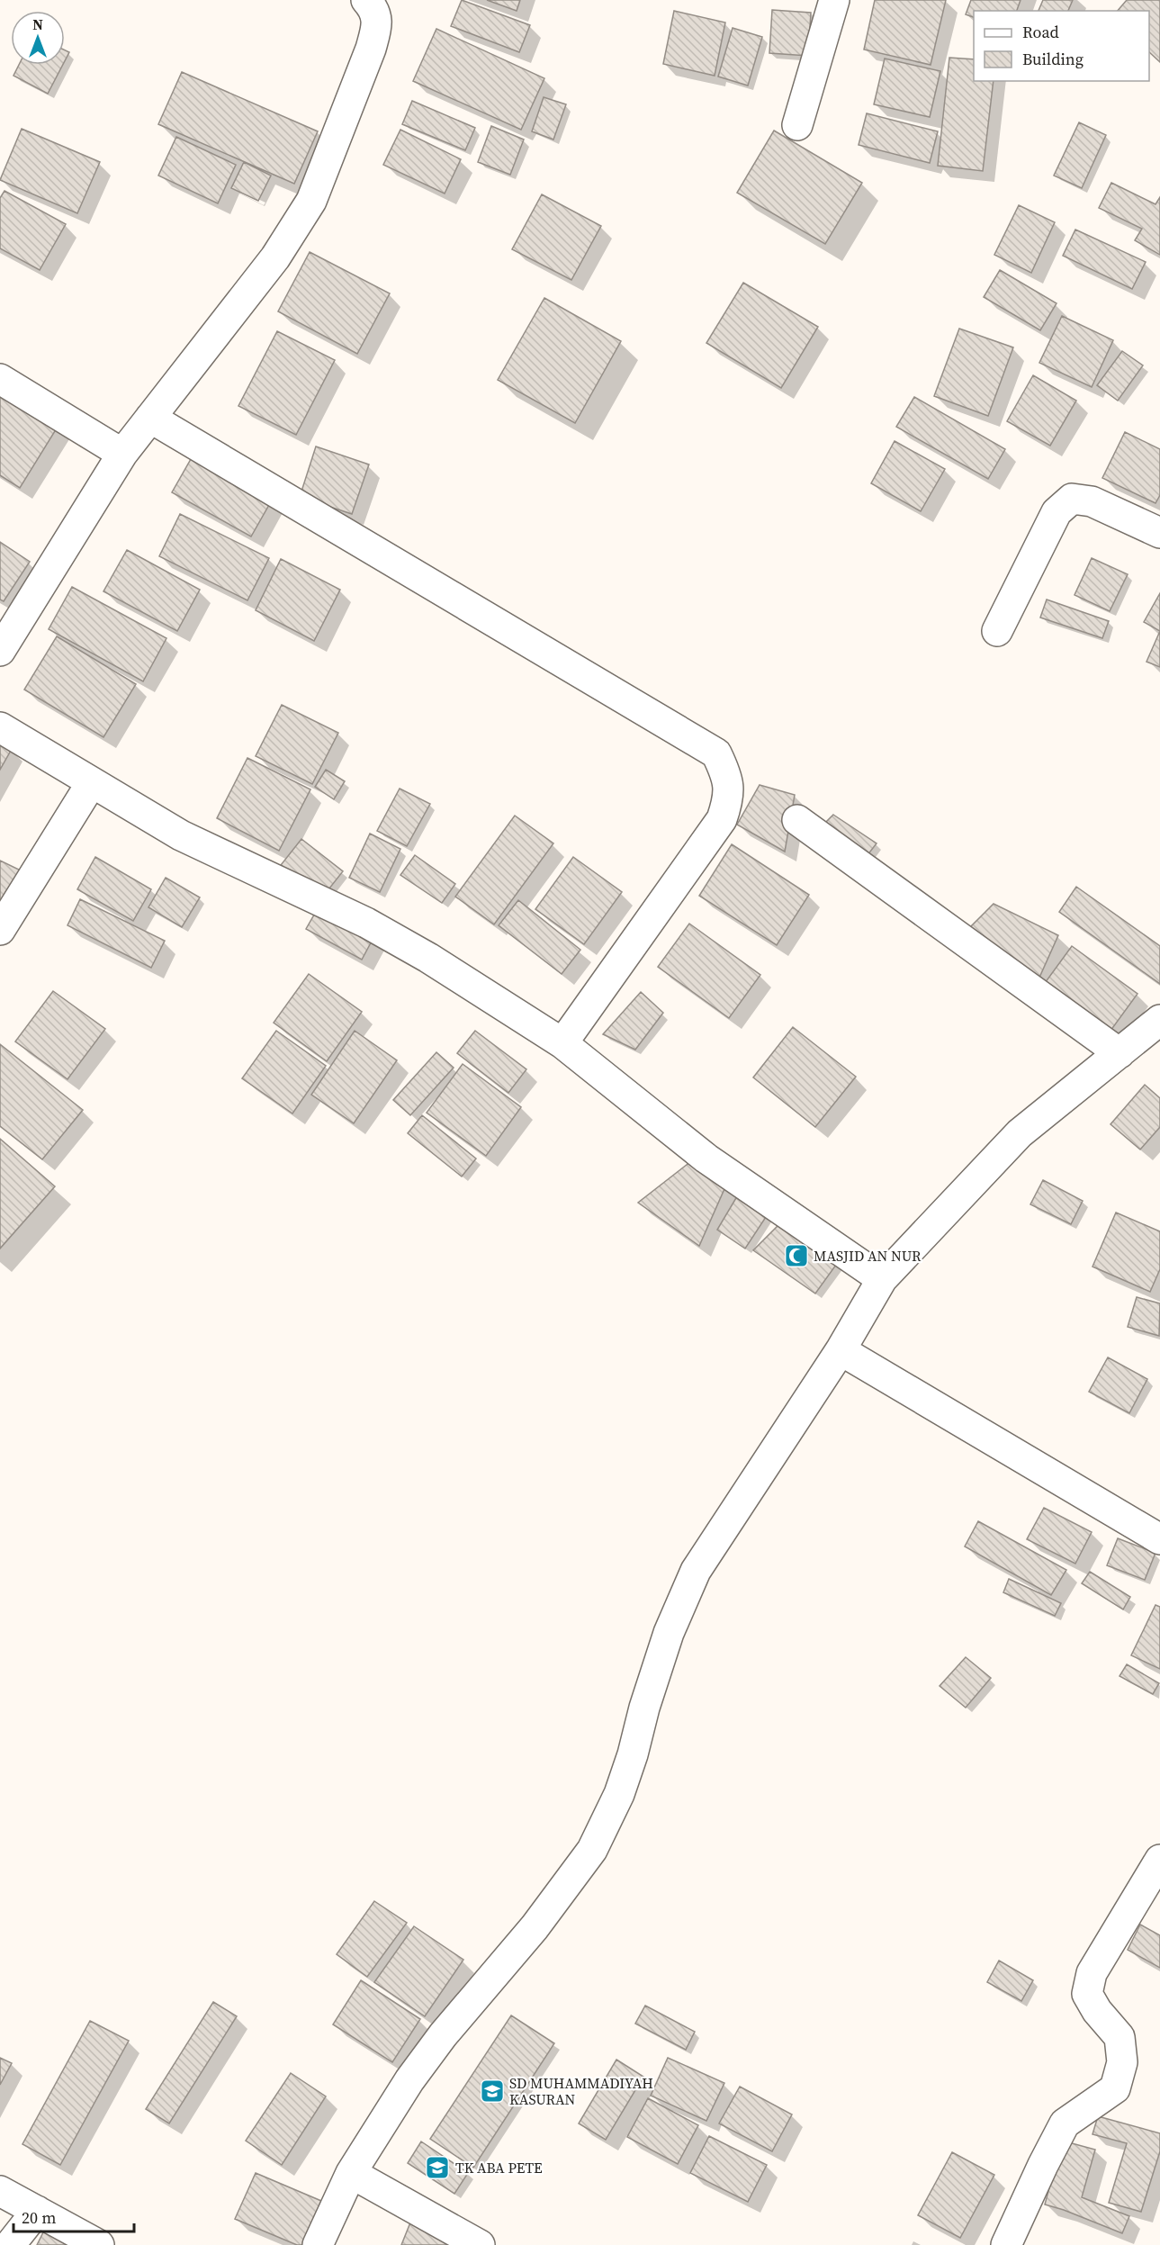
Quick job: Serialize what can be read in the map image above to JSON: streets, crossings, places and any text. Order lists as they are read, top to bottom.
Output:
{
  "places": {
    "mosque": ["MASJID AN NUR"],
    "school or university": ["SD MUHAMMADIYAH KASURAN", "TK ABA PETE"]
  },
  "legend": ["Road", "Building"],
  "scale_bar": "20 m",
  "north": "top"
}
